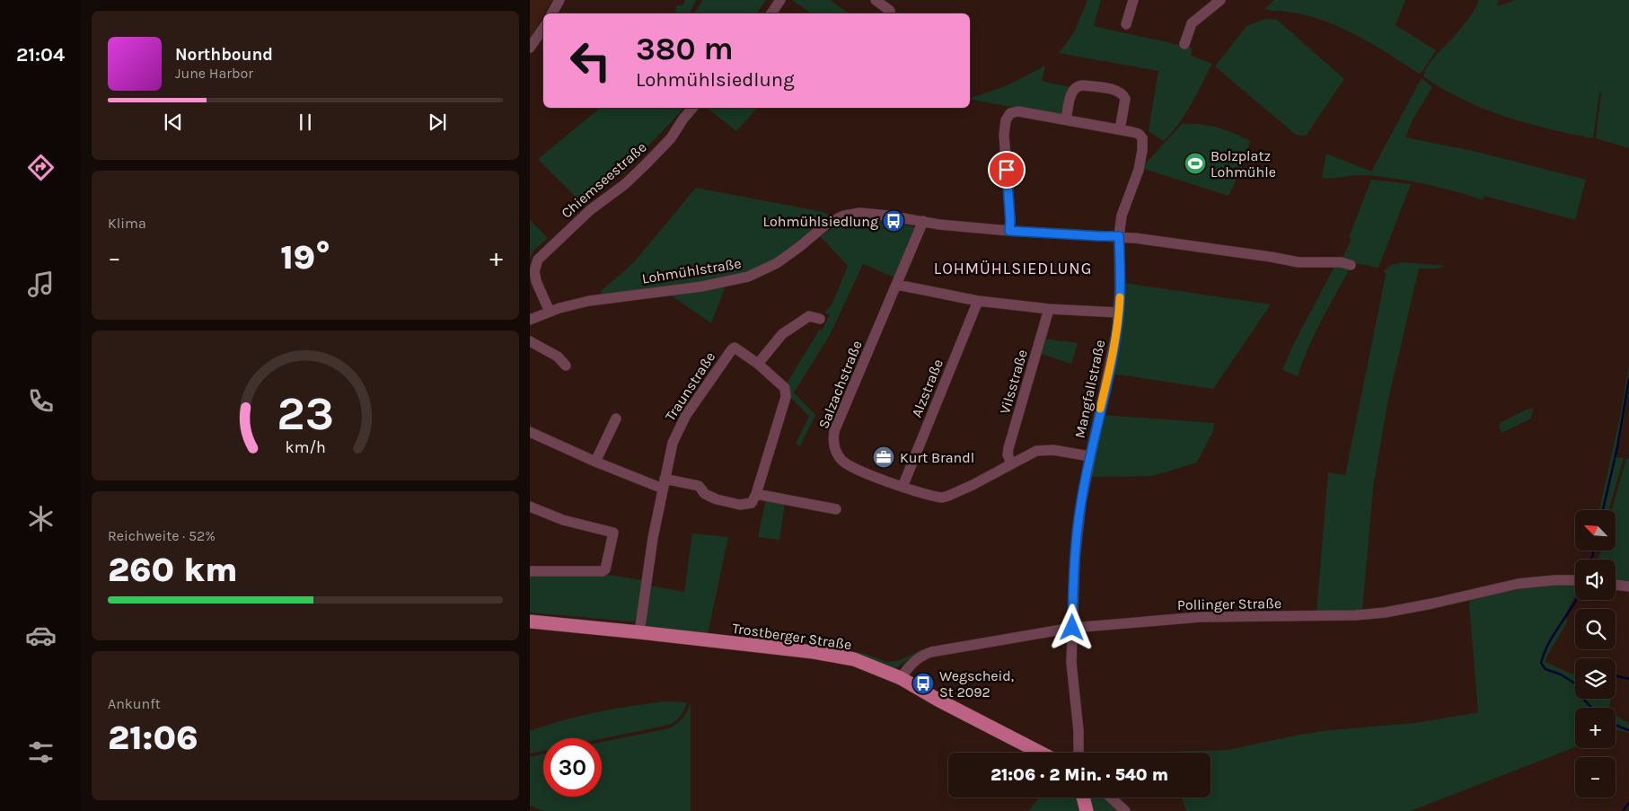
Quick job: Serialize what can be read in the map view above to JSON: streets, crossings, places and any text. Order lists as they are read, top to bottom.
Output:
{
  "streets": {
    "main road": ["Trostberger Straße"],
    "street": [
      "Chiemseestraße",
      "Lohmühlstraße",
      "Vilsstraße",
      "Salzachstraße",
      "Traunstraße",
      "Alzstraße",
      "Mangfallstraße",
      "Pollinger Straße"
    ]
  },
  "crossings": [
    ["Chiemseestraße", "Lohmühlstraße"],
    ["Lohmühlstraße", "Salzachstraße"],
    ["Vilsstraße", "Salzachstraße"],
    ["Salzachstraße", "Alzstraße"],
    ["Salzachstraße", "Mangfallstraße"],
    ["Traunstraße", "Trostberger Straße"],
    ["Mangfallstraße", "Pollinger Straße"],
    ["Pollinger Straße", "Trostberger Straße"]
  ],
  "districts": ["LOHMÜHLSIEDLUNG"],
  "places": {
    "sports": ["Bolzplatz Lohmühle"],
    "bus stop": ["Lohmühlsiedlung", "Wegscheid, St 2092"],
    "office": ["Kurt Brandl"]
  },
  "north": "top left",
  "page": {
    "tabs": "21:04",
    "turn": ["380 m", "Lohmühlsiedlung"],
    "song": ["Northbound", "June Harbor"],
    "tile": [
      "Klima",
      ["Reichweite · 52%", "260 km"],
      ["Ankunft", "21:06"]
    ],
    "heat": ["−", "19°", "+"],
    "map_buttons": ["+", "−"],
    "limit": "30",
    "trip": "21:06 · 2 Min. · 540 m",
    "gauge": ["23", "km/h"]
  }
}
